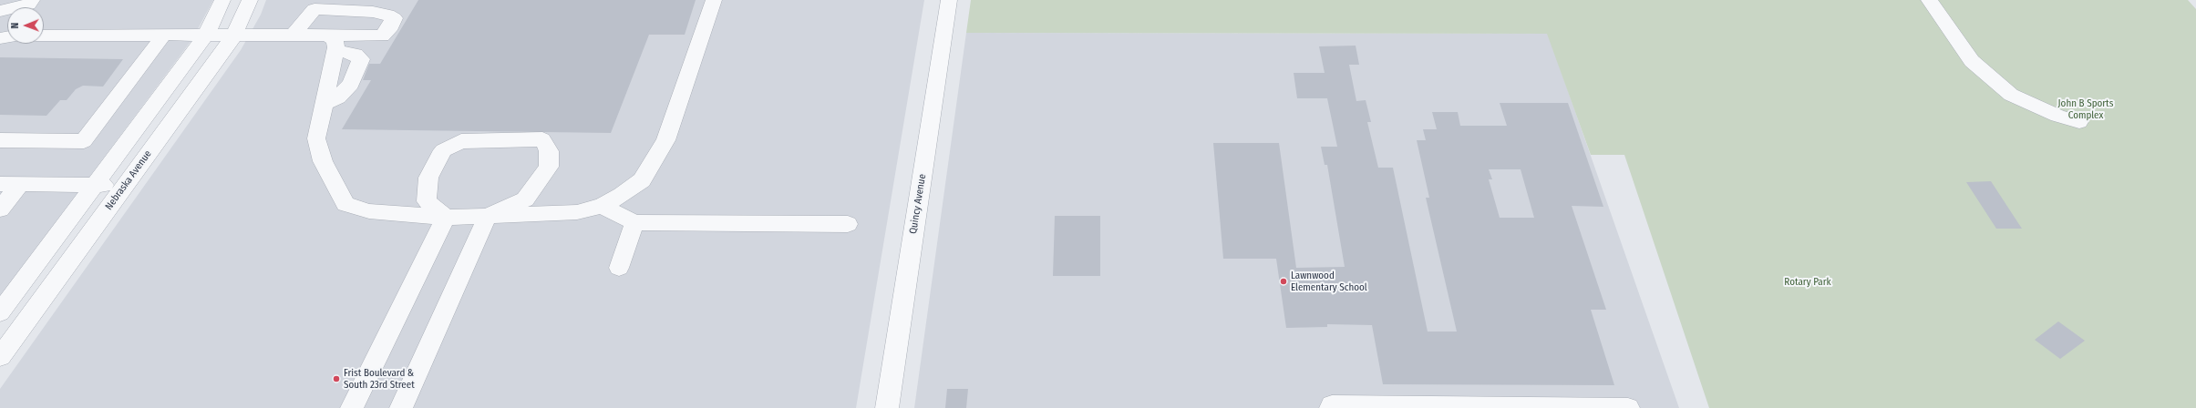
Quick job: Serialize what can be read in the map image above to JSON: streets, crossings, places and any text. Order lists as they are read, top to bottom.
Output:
{
  "streets": {
    "street": ["Nebraska Avenue", "Quincy Avenue"]
  },
  "parks": ["John B Sports Complex", "Rotary Park"],
  "places": ["Lawnwood Elementary School", "Frist Boulevard & South 23rd Street"],
  "north": "left"
}
